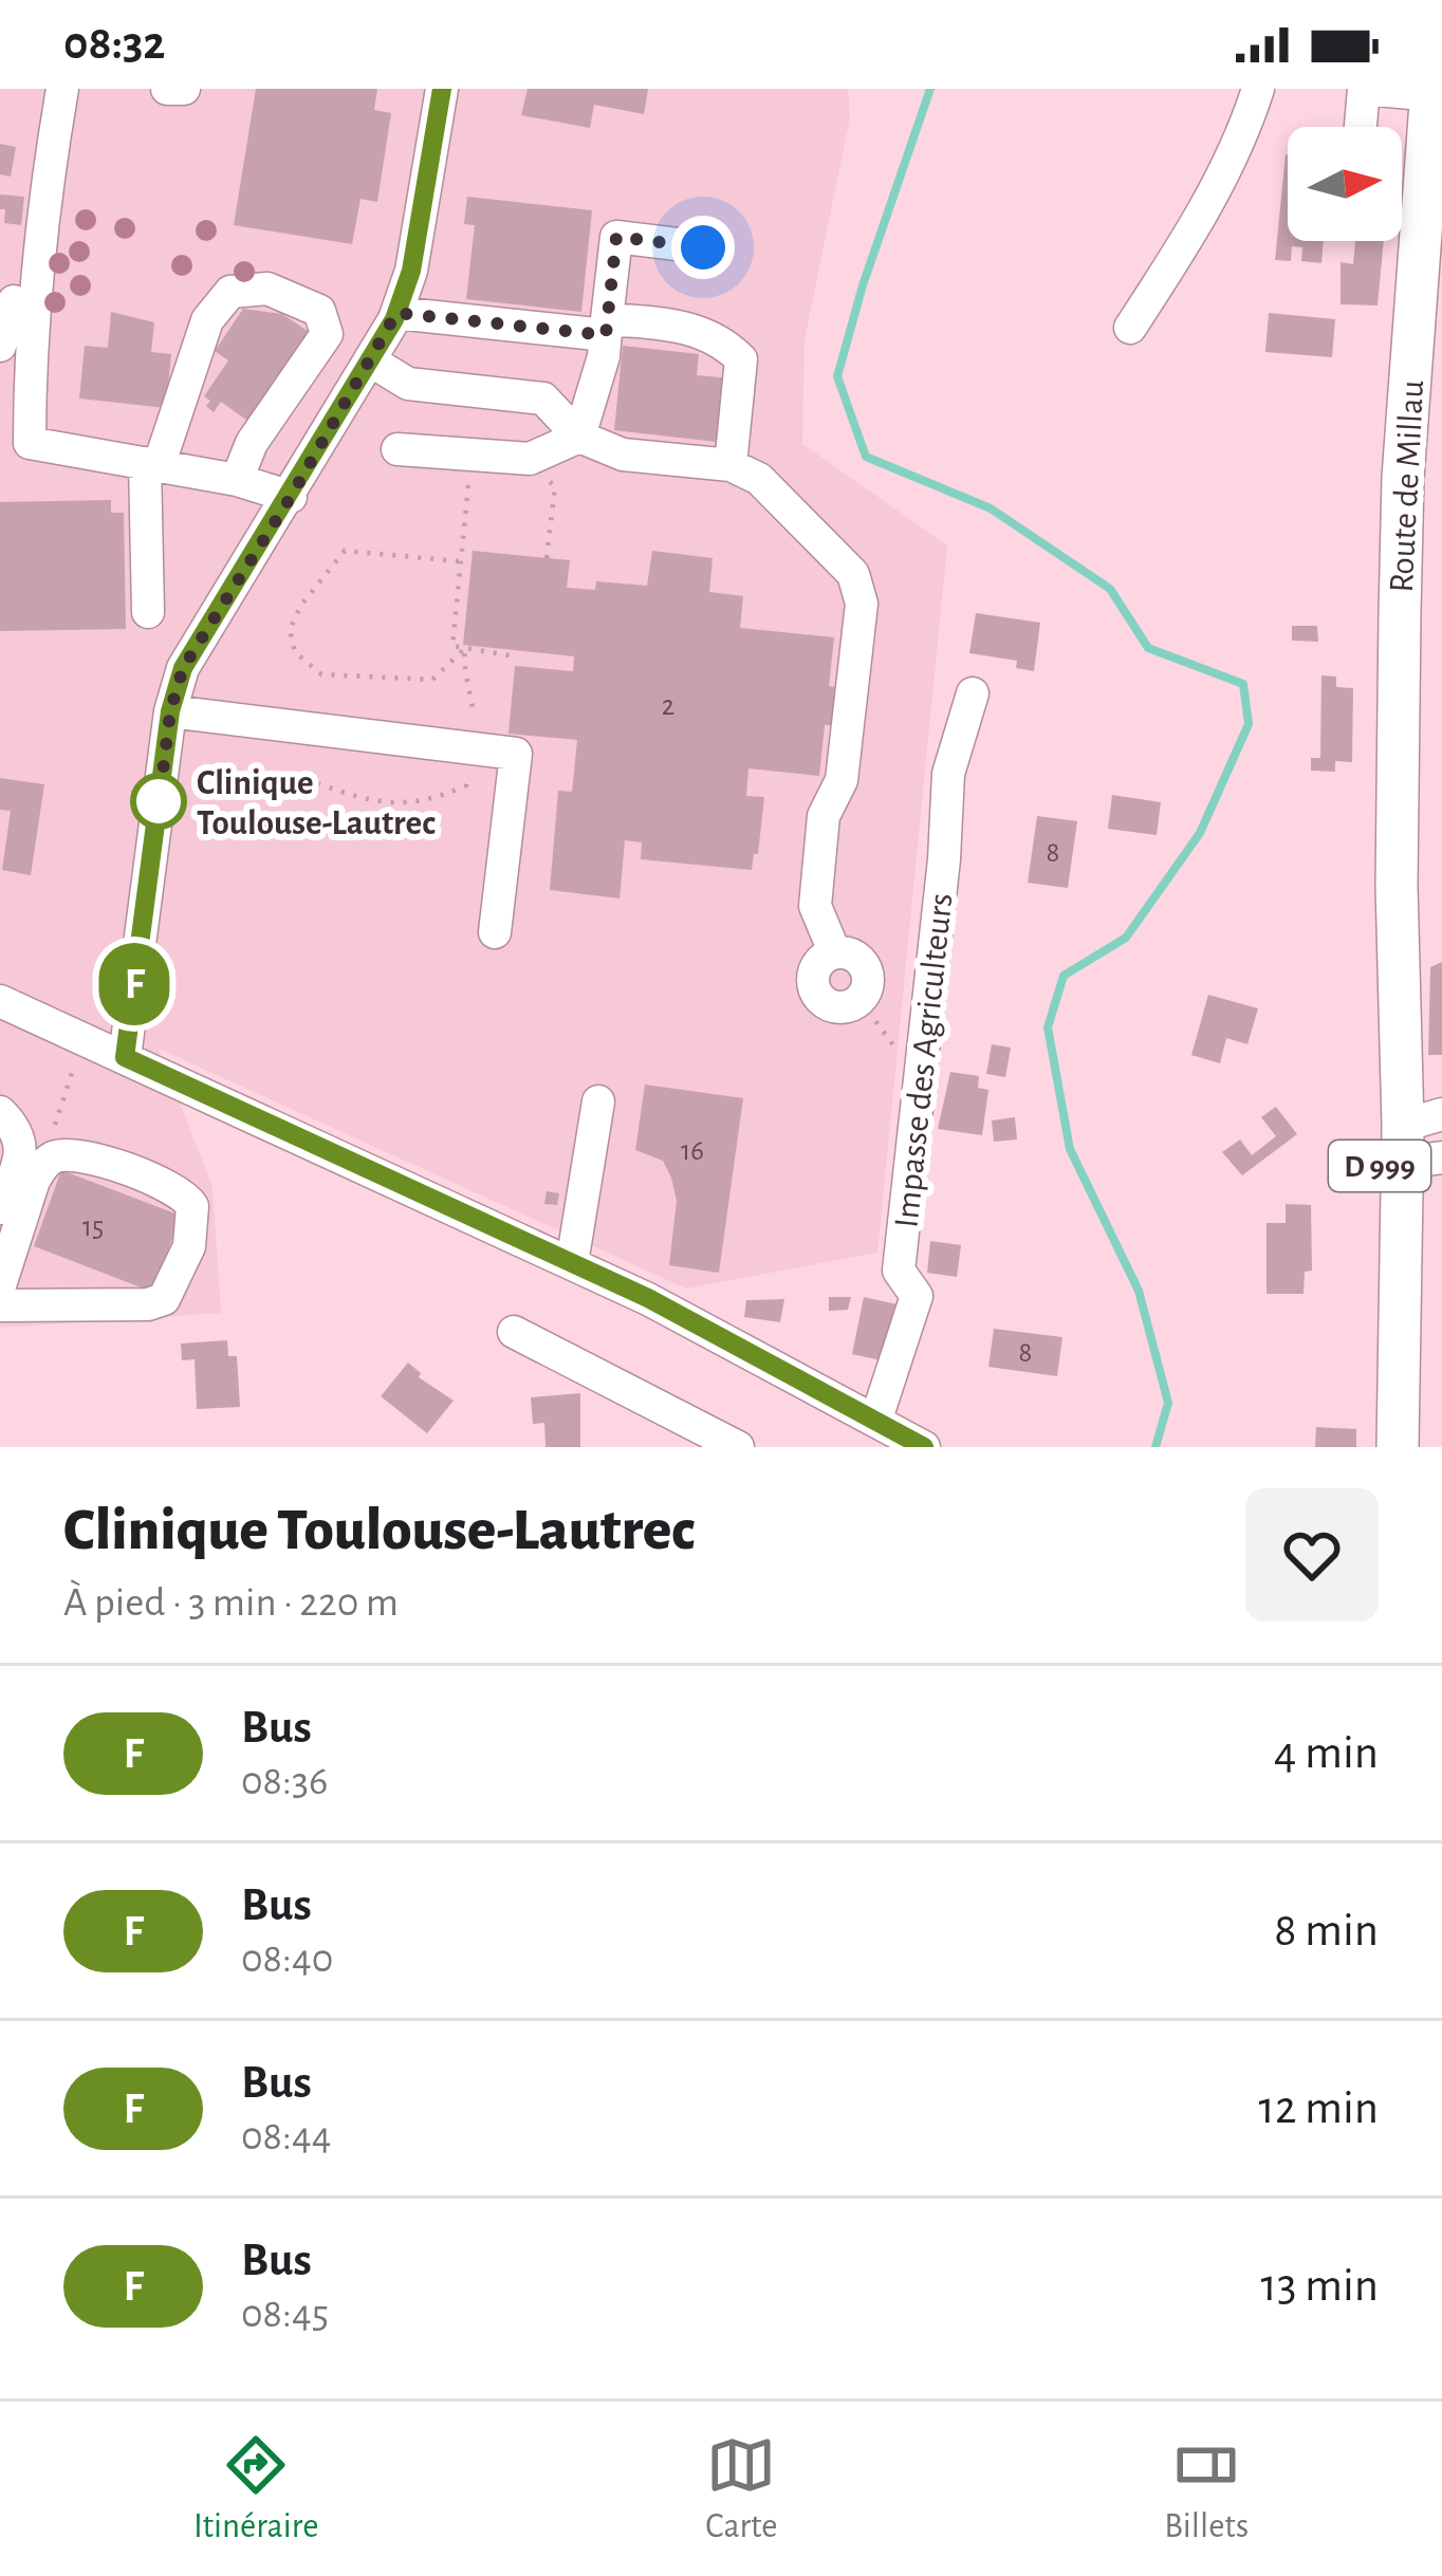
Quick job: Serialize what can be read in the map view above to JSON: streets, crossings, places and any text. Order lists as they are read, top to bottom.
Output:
{
  "streets": {
    "main road": ["Route de Millau", "D 999"],
    "street": ["Impasse des Agriculteurs"]
  },
  "places": ["Clinique Toulouse-Lautrec"],
  "lines": ["bus line F"],
  "house_numbers": [
    "2",
    "8",
    "16",
    "15",
    "8"
  ],
  "north": "right",
  "page": {
    "status": "08:32",
    "on_map": "F",
    "heading": ["Clinique Toulouse-Lautrec", "À pied · 3 min · 220 m"],
    "list": [
      {
        "mark": "F",
        "name": "Bus",
        "note": "08:36",
        "value": "4 min"
      },
      {
        "mark": "F",
        "name": "Bus",
        "note": "08:40",
        "value": "8 min"
      },
      {
        "mark": "F",
        "name": "Bus",
        "note": "08:44",
        "value": "12 min"
      },
      {
        "mark": "F",
        "name": "Bus",
        "note": "08:45",
        "value": "13 min"
      }
    ],
    "tabs": ["Itinéraire", "Carte", "Billets"]
  }
}
